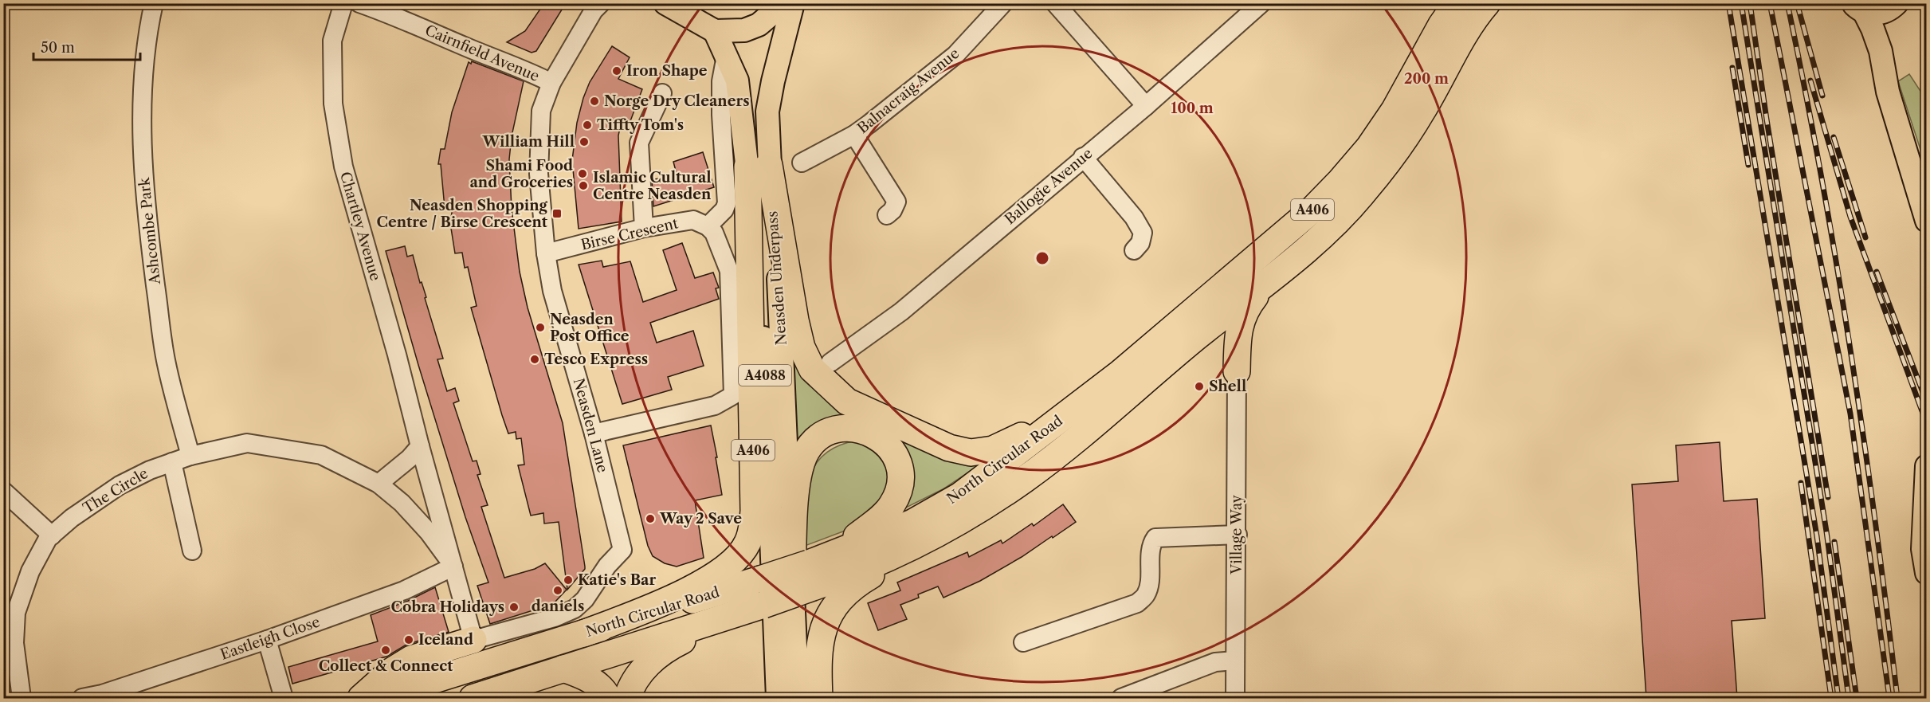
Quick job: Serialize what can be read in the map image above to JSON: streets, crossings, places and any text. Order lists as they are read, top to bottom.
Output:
{
  "streets": {
    "highway": ["A406", "North Circular Road"],
    "main road": ["Neasden Underpass", "A4088"],
    "street": [
      "Cairnfield Avenue",
      "Balnacraig Avenue",
      "Ballogie Avenue",
      "Chartley Avenue",
      "Ashcombe Park",
      "Birse Crescent",
      "Neasden Lane",
      "The Circle",
      "Village Way",
      "Eastleigh Close"
    ]
  },
  "crossings": [
    ["Cairnfield Avenue", "Neasden Lane"],
    ["A406", "Neasden Underpass"],
    ["A406", "North Circular Road"],
    ["Chartley Avenue", "Neasden Lane"],
    ["Chartley Avenue", "The Circle"],
    ["Chartley Avenue", "Eastleigh Close"],
    ["Ashcombe Park", "The Circle"],
    ["Birse Crescent", "Neasden Lane"],
    ["Neasden Underpass", "North Circular Road"],
    ["The Circle", "Eastleigh Close"]
  ],
  "places": {
    "other": [
      "Iron Shape",
      "Norge Dry Cleaners",
      "Tiffty Tom's",
      "William Hill",
      "Shami Food and Groceries",
      "Islamic Cultural Centre Neasden",
      "Neasden Post Office",
      "Tesco Express",
      "Shell",
      "Way 2 Save",
      "Katie's Bar",
      "daniels",
      "Cobra Holidays",
      "Iceland",
      "Collect & Connect"
    ],
    "transit": ["Neasden Shopping Centre / Birse Crescent"]
  },
  "scale_bar": "50 m",
  "rings": ["200 m", "100 m"]
}
